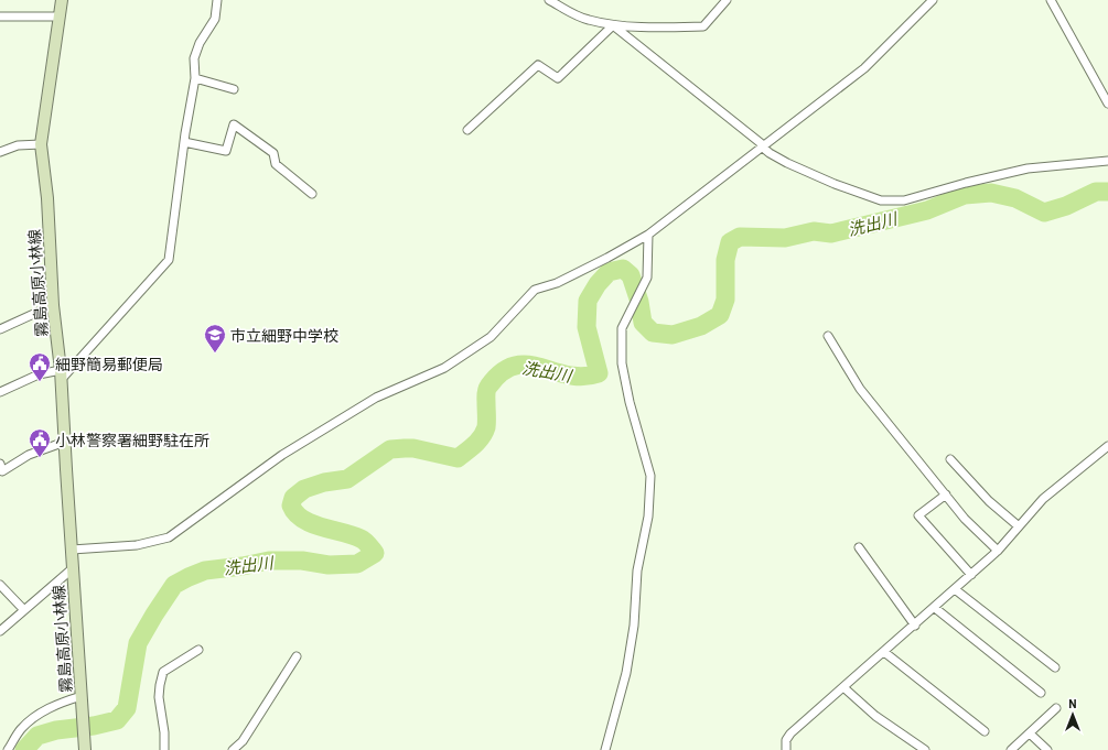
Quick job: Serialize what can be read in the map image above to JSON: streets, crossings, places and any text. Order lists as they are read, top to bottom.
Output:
{
  "streets": {
    "main road": ["霧島高原小林線"]
  },
  "water": ["洗出川"],
  "places": {
    "school or university": ["市立細野中学校"],
    "public building": ["細野簡易郵便局", "小林警察署細野駐在所"]
  },
  "north": "top"
}
